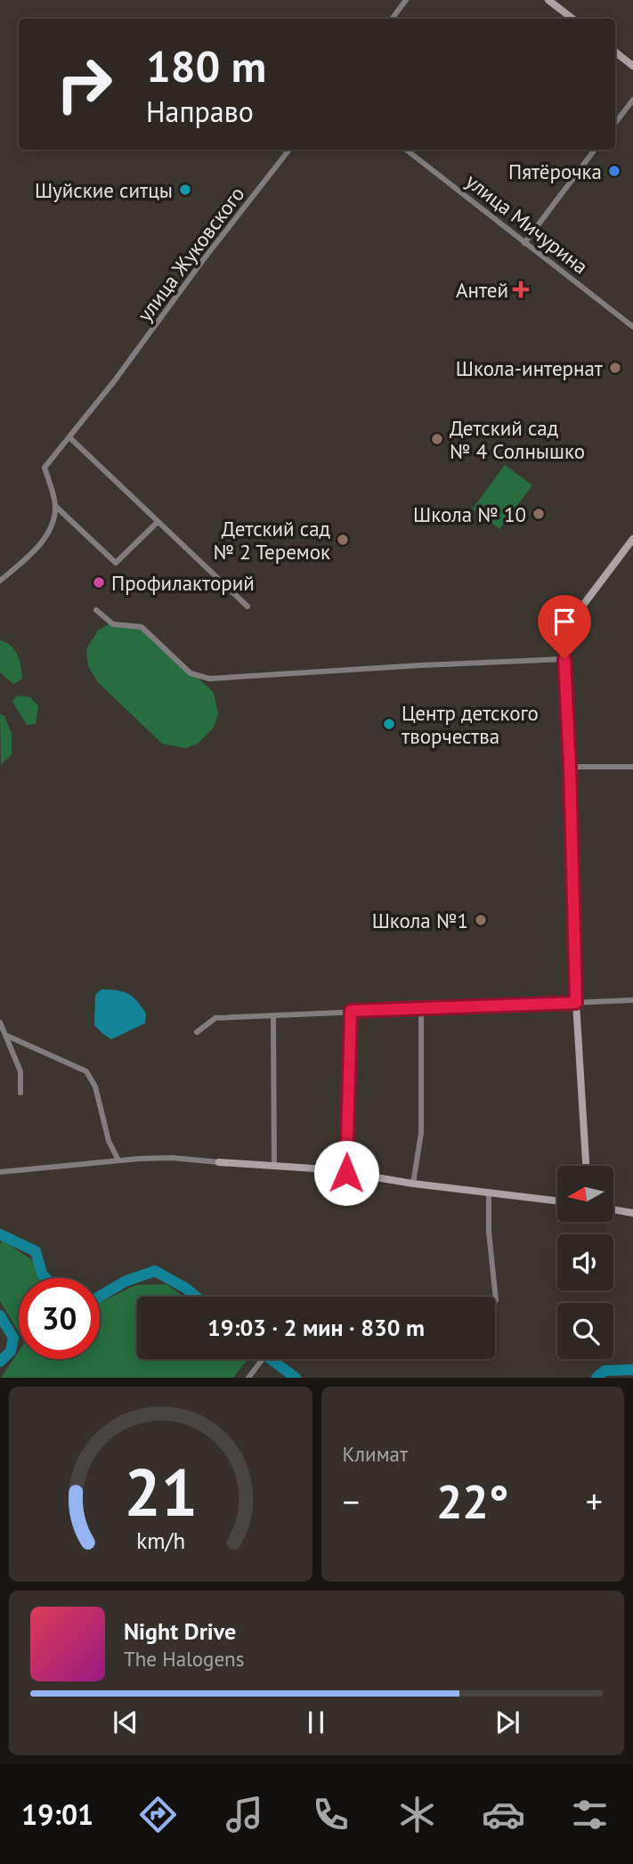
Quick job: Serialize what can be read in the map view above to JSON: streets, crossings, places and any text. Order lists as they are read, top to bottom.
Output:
{
  "streets": {
    "street": ["улица Мичурина", "улица Жуковского"]
  },
  "places": {
    "other": [
      "Пятёрочка",
      "Шуйские ситцы",
      "Школа-интернат",
      "Детский сад № 4 Солнышко",
      "Школа № 10",
      "Детский сад № 2 Теремок",
      "Профилакторий",
      "Центр детского творчества",
      "Школа №1"
    ],
    "health": ["Антей"]
  },
  "north": "left",
  "page": {
    "turn": ["180 m", "Направо"],
    "limit": "30",
    "trip": "19:03 · 2 мин · 830 m",
    "tile": "Климат",
    "heat": ["−", "22°", "+"],
    "song": ["Night Drive", "The Halogens"],
    "tabs": "19:01",
    "gauge": ["21", "km/h"]
  }
}
